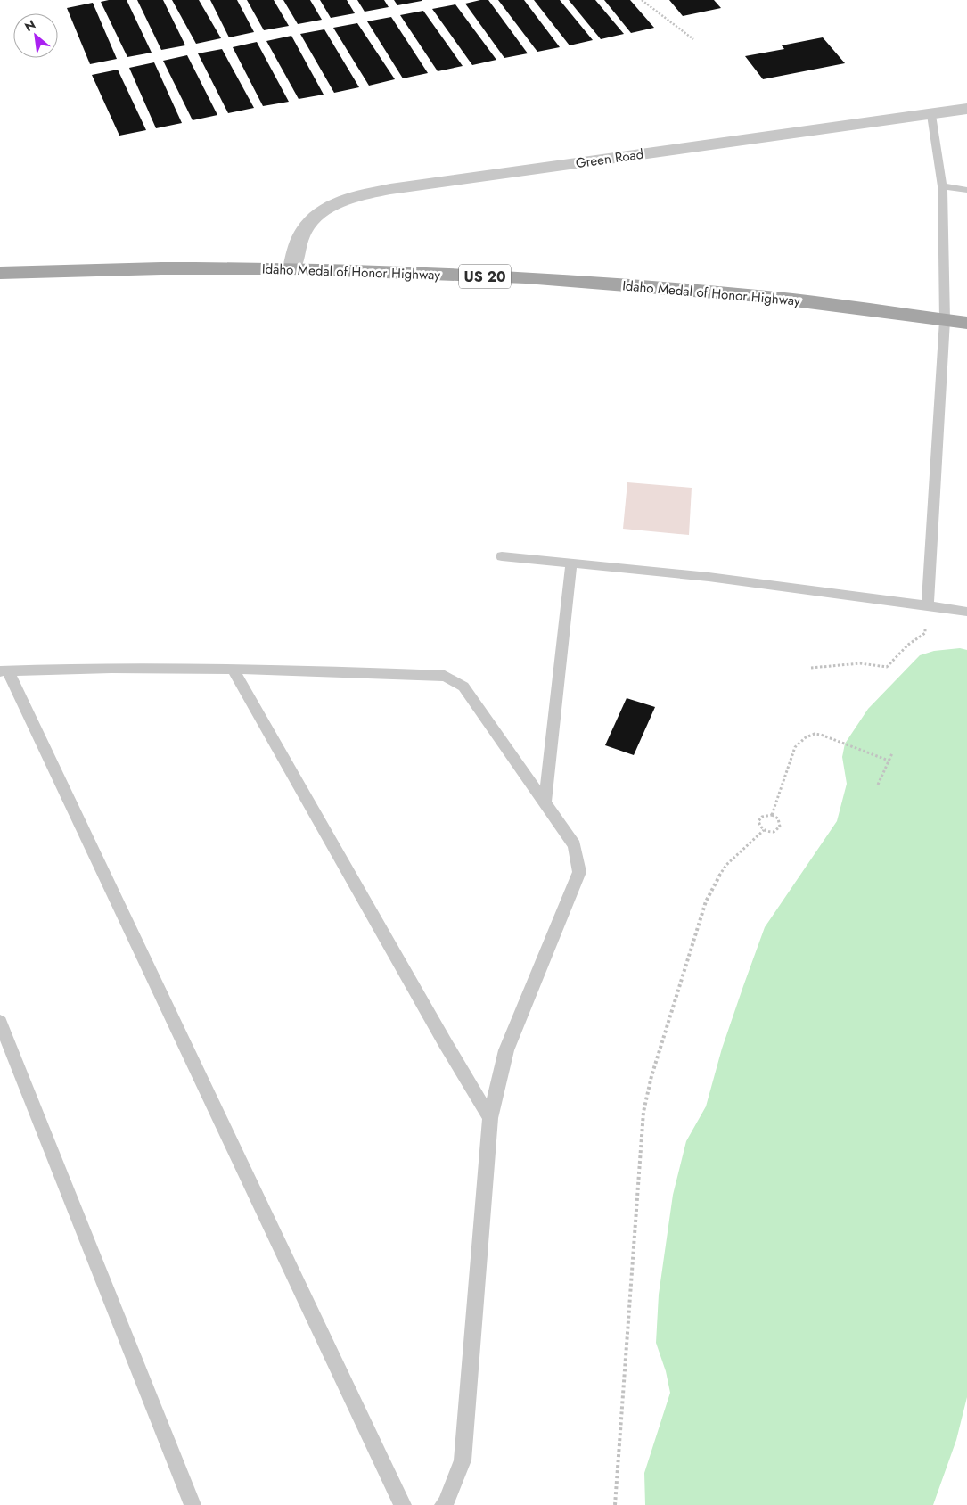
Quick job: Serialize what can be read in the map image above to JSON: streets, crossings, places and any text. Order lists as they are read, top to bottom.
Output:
{
  "streets": {
    "main road": ["Idaho Medal of Honor Highway", "US 20"],
    "street": ["Green Road"]
  },
  "crossings": [
    ["Green Road", "Idaho Medal of Honor Highway"]
  ],
  "north": "top left"
}
